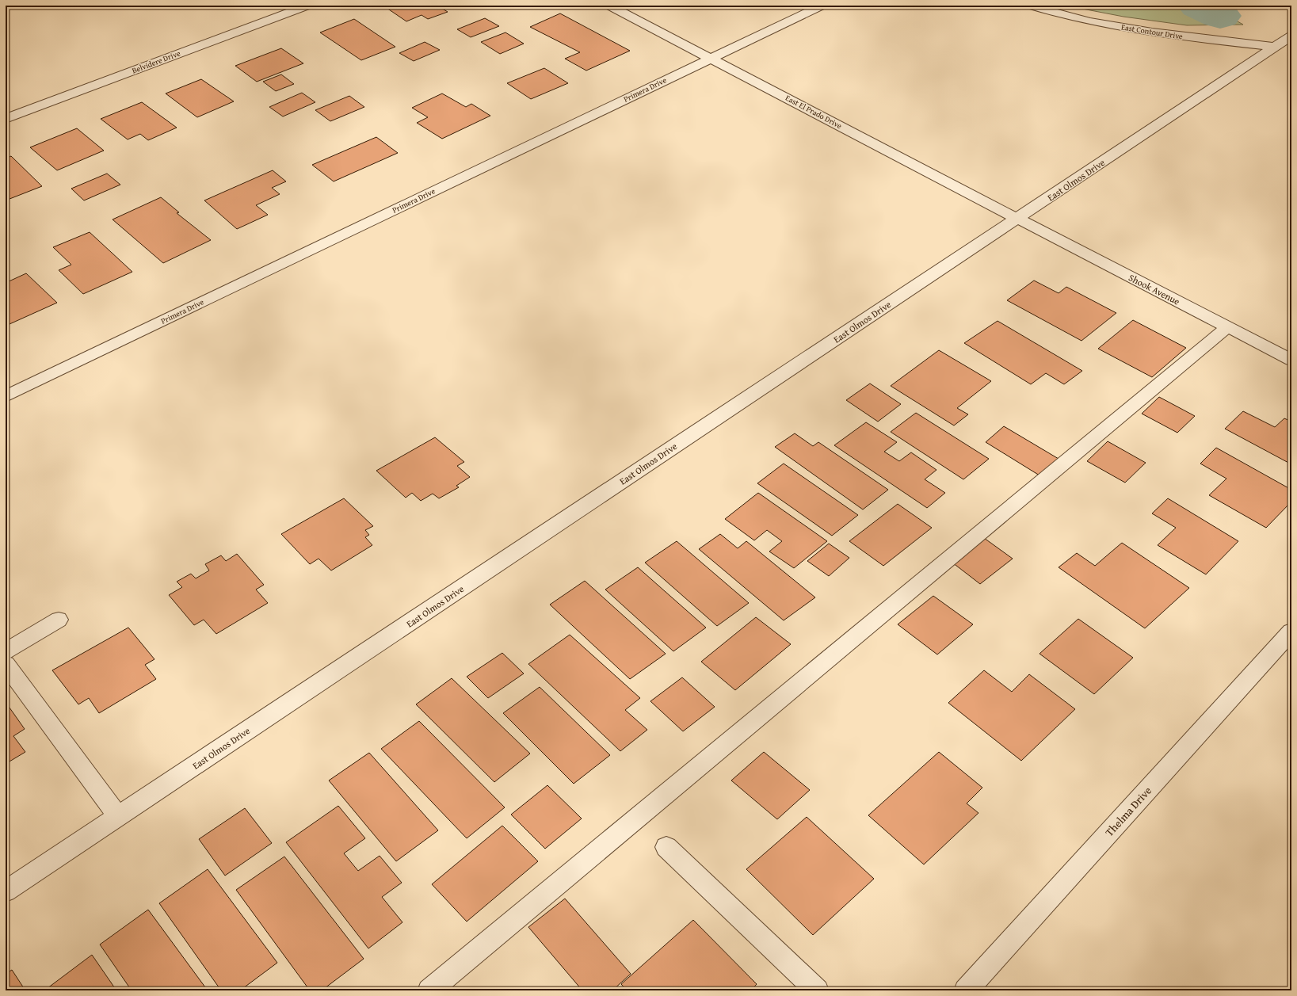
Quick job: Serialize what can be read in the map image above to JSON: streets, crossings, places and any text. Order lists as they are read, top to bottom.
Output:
{
  "streets": {
    "street": [
      "East Contour Drive",
      "Belvidere Drive",
      "Primera Drive",
      "East El Prado Drive",
      "East Olmos Drive",
      "Shook Avenue",
      "Thelma Drive"
    ]
  },
  "crossings": [
    ["East Contour Drive", "East Olmos Drive"],
    ["Primera Drive", "East El Prado Drive"],
    ["East El Prado Drive", "East Olmos Drive"],
    ["East El Prado Drive", "Shook Avenue"],
    ["East Olmos Drive", "Shook Avenue"]
  ]
}
